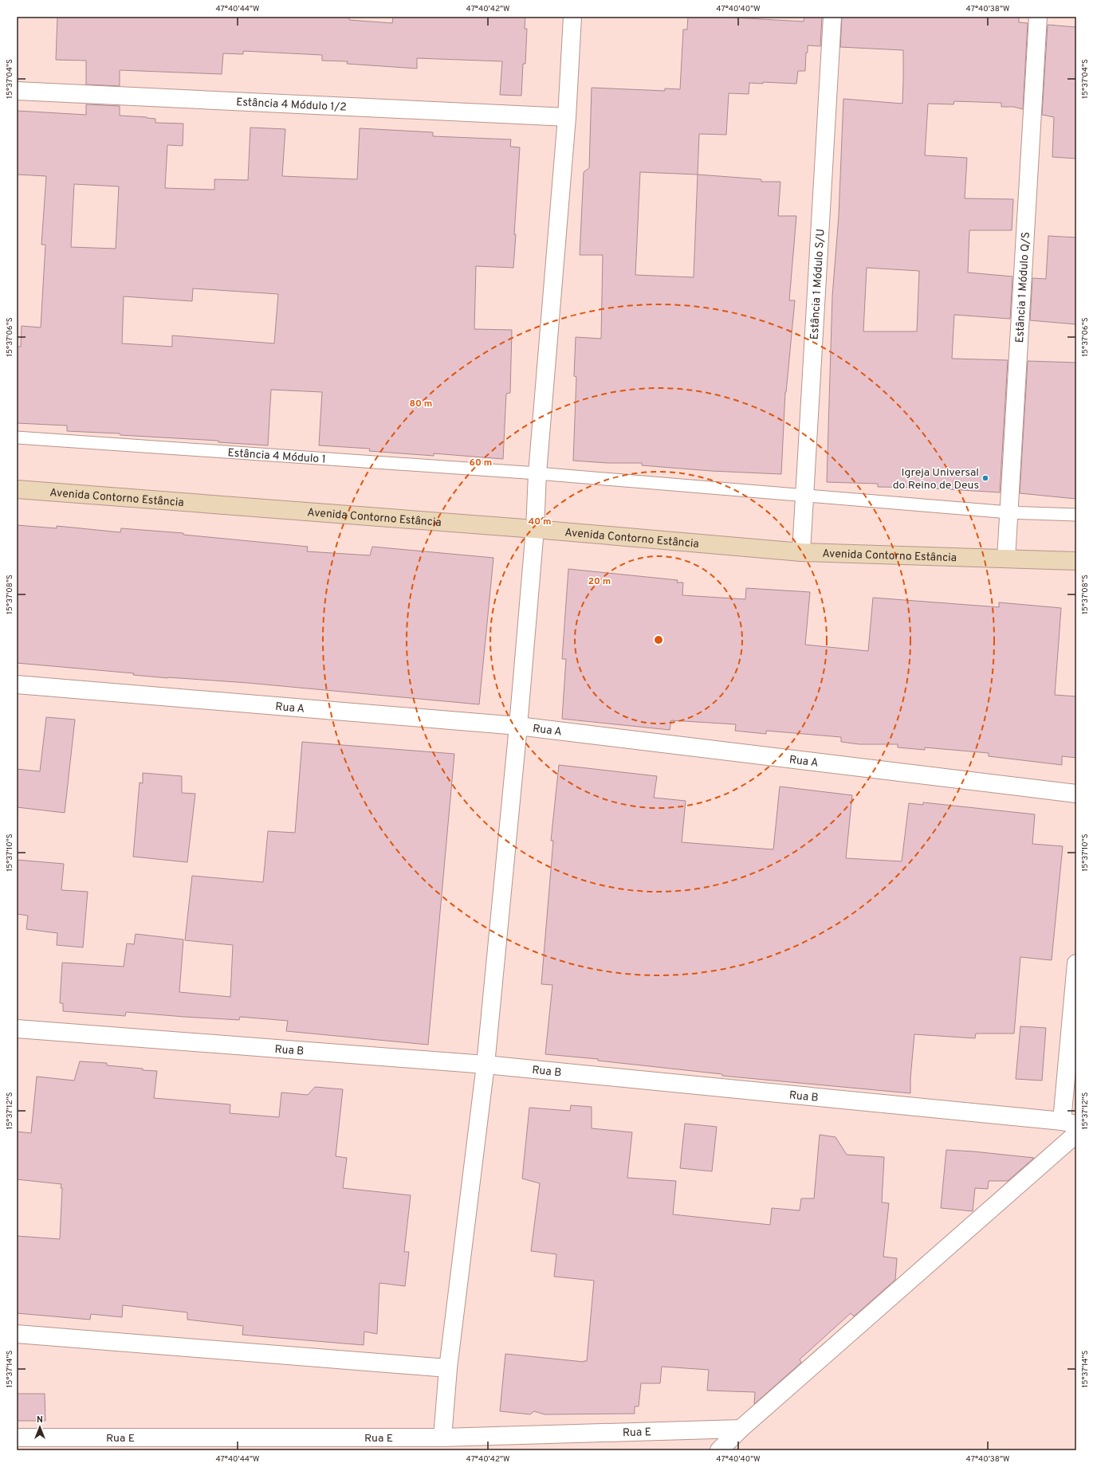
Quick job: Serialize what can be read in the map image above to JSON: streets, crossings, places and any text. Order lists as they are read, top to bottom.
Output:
{
  "streets": {
    "street": [
      "Estância 4 Módulo 1/2",
      "Estância 1 Módulo S/U",
      "Estância 1 Módulo Q/S",
      "Avenida Contorno Estância",
      "Rua A",
      "Rua B",
      "Rua E"
    ],
    "lane": ["Estância 4 Módulo 1"]
  },
  "crossings": [
    ["Estância 1 Módulo S/U", "Estância 4 Módulo 1"],
    ["Estância 1 Módulo S/U", "Avenida Contorno Estância"],
    ["Estância 1 Módulo Q/S", "Estância 4 Módulo 1"],
    ["Estância 1 Módulo Q/S", "Avenida Contorno Estância"]
  ],
  "places": ["Igreja Universal do Reino de Deus"],
  "north": "top",
  "coordinates": [
    "47°40'44\"W",
    "47°40'42\"W",
    "47°40'40\"W",
    "47°40'38\"W",
    "15°37'04\"S",
    "15°37'06\"S",
    "15°37'08\"S",
    "15°37'10\"S",
    "15°37'12\"S",
    "15°37'14\"S"
  ],
  "rings": [
    "80 m",
    "60 m",
    "40 m",
    "20 m"
  ]
}
